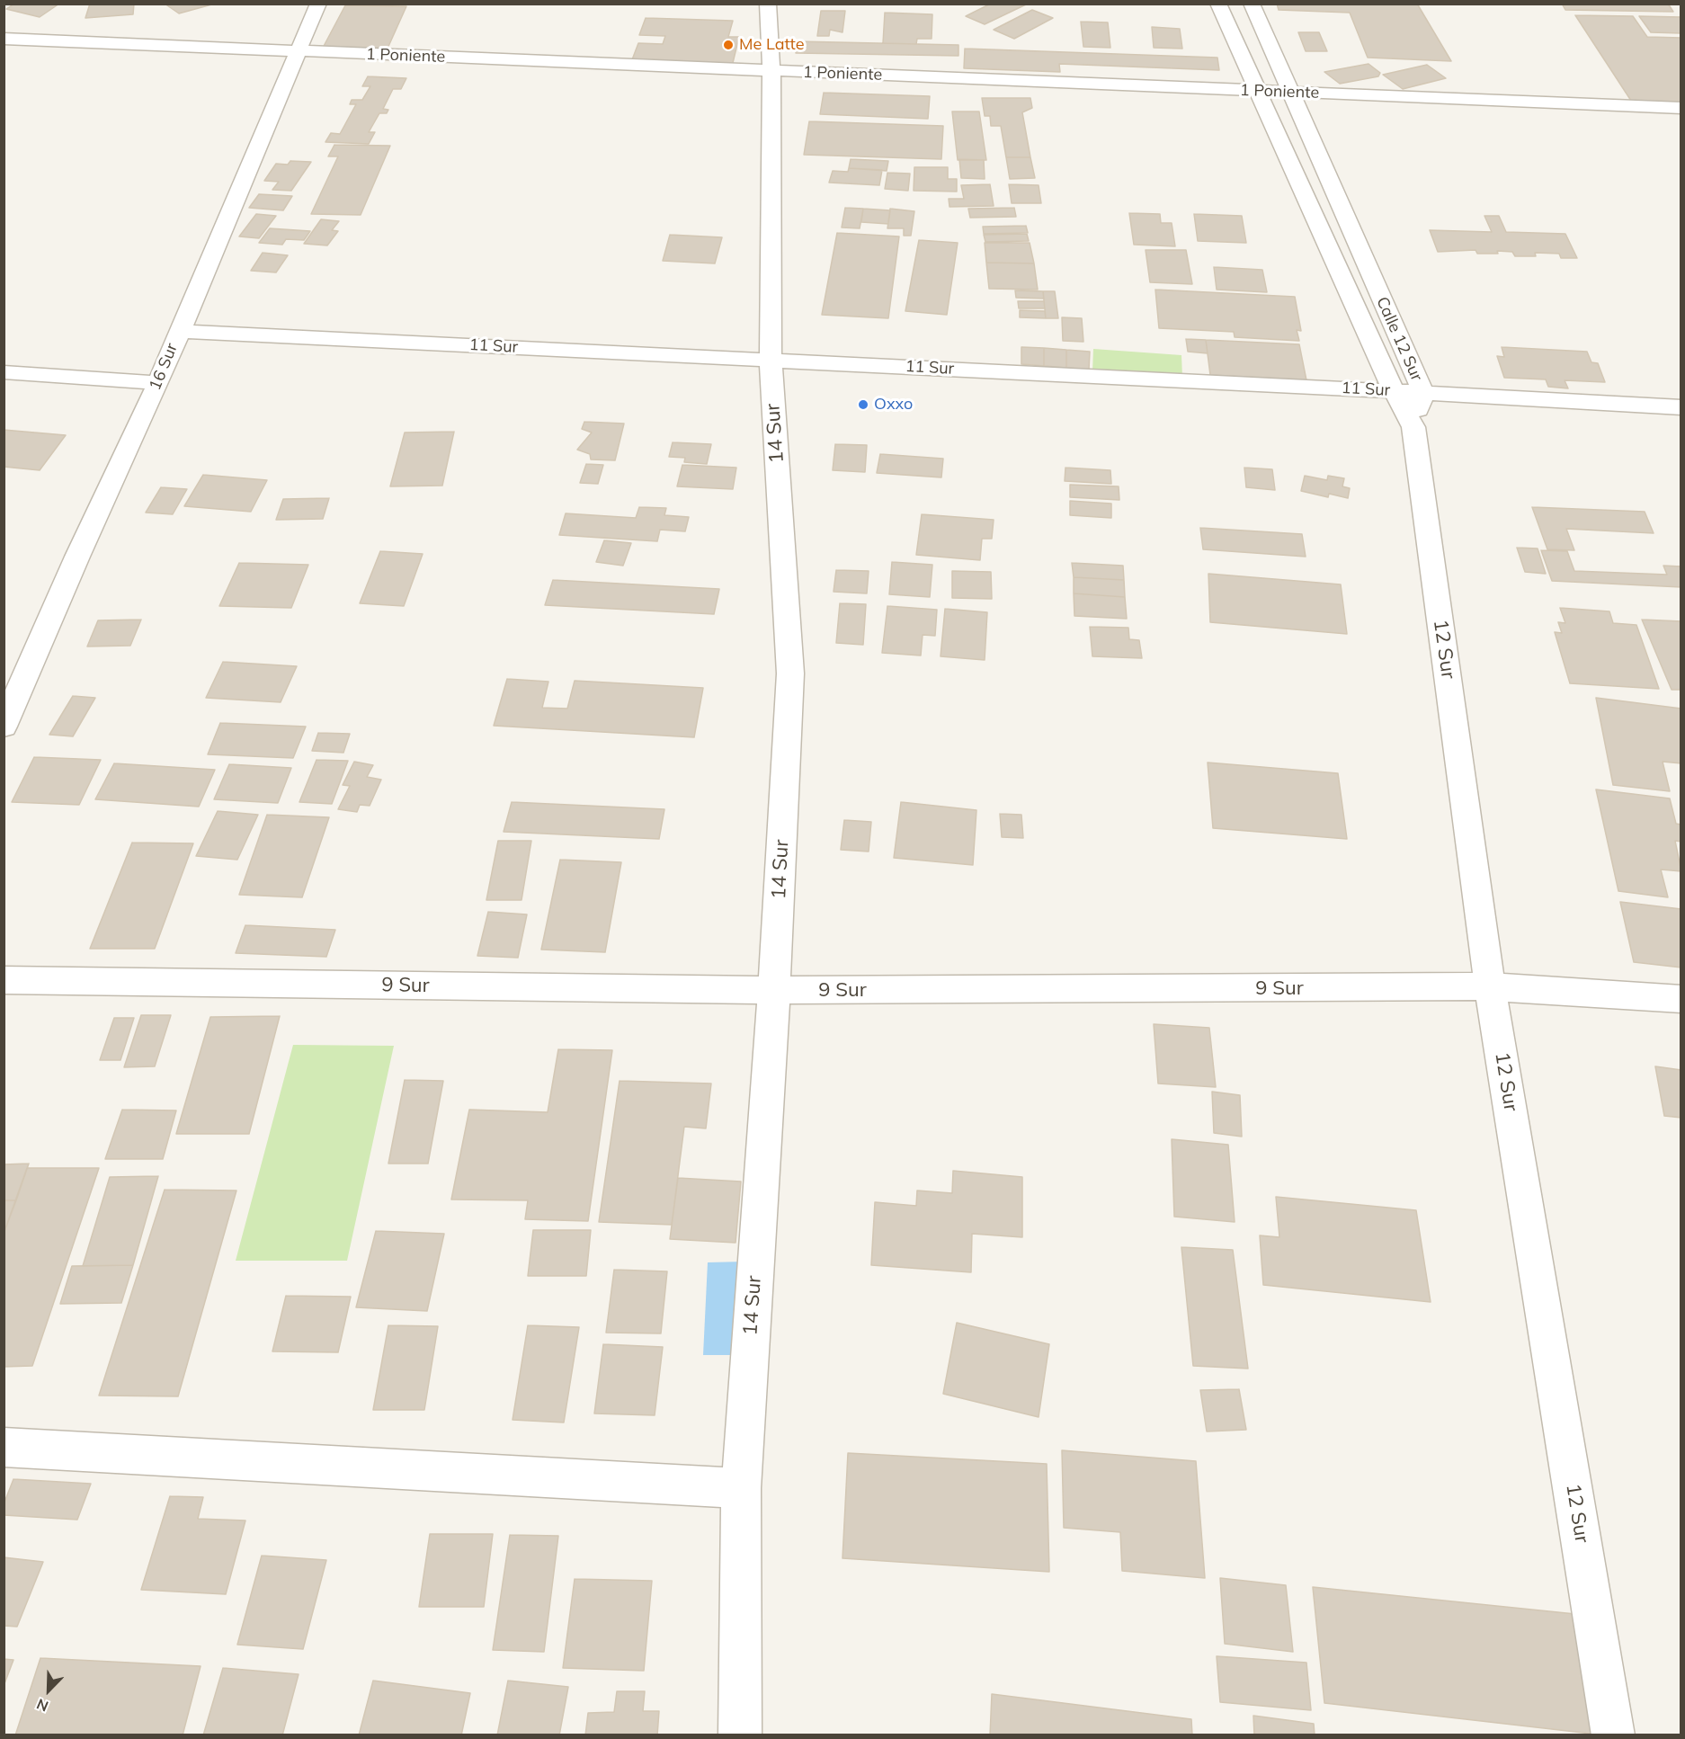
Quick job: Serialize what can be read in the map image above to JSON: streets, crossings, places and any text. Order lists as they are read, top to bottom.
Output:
{
  "streets": {
    "street": [
      "1 Poniente",
      "Calle 12 Sur",
      "11 Sur",
      "16 Sur",
      "14 Sur",
      "12 Sur",
      "9 Sur"
    ]
  },
  "crossings": [
    ["1 Poniente", "Calle 12 Sur"],
    ["1 Poniente", "16 Sur"],
    ["1 Poniente", "14 Sur"],
    ["Calle 12 Sur", "11 Sur"],
    ["Calle 12 Sur", "12 Sur"],
    ["11 Sur", "16 Sur"],
    ["11 Sur", "14 Sur"],
    ["14 Sur", "9 Sur"],
    ["12 Sur", "9 Sur"]
  ],
  "places": ["Me Latte", "Oxxo"],
  "north": "bottom left"
}
